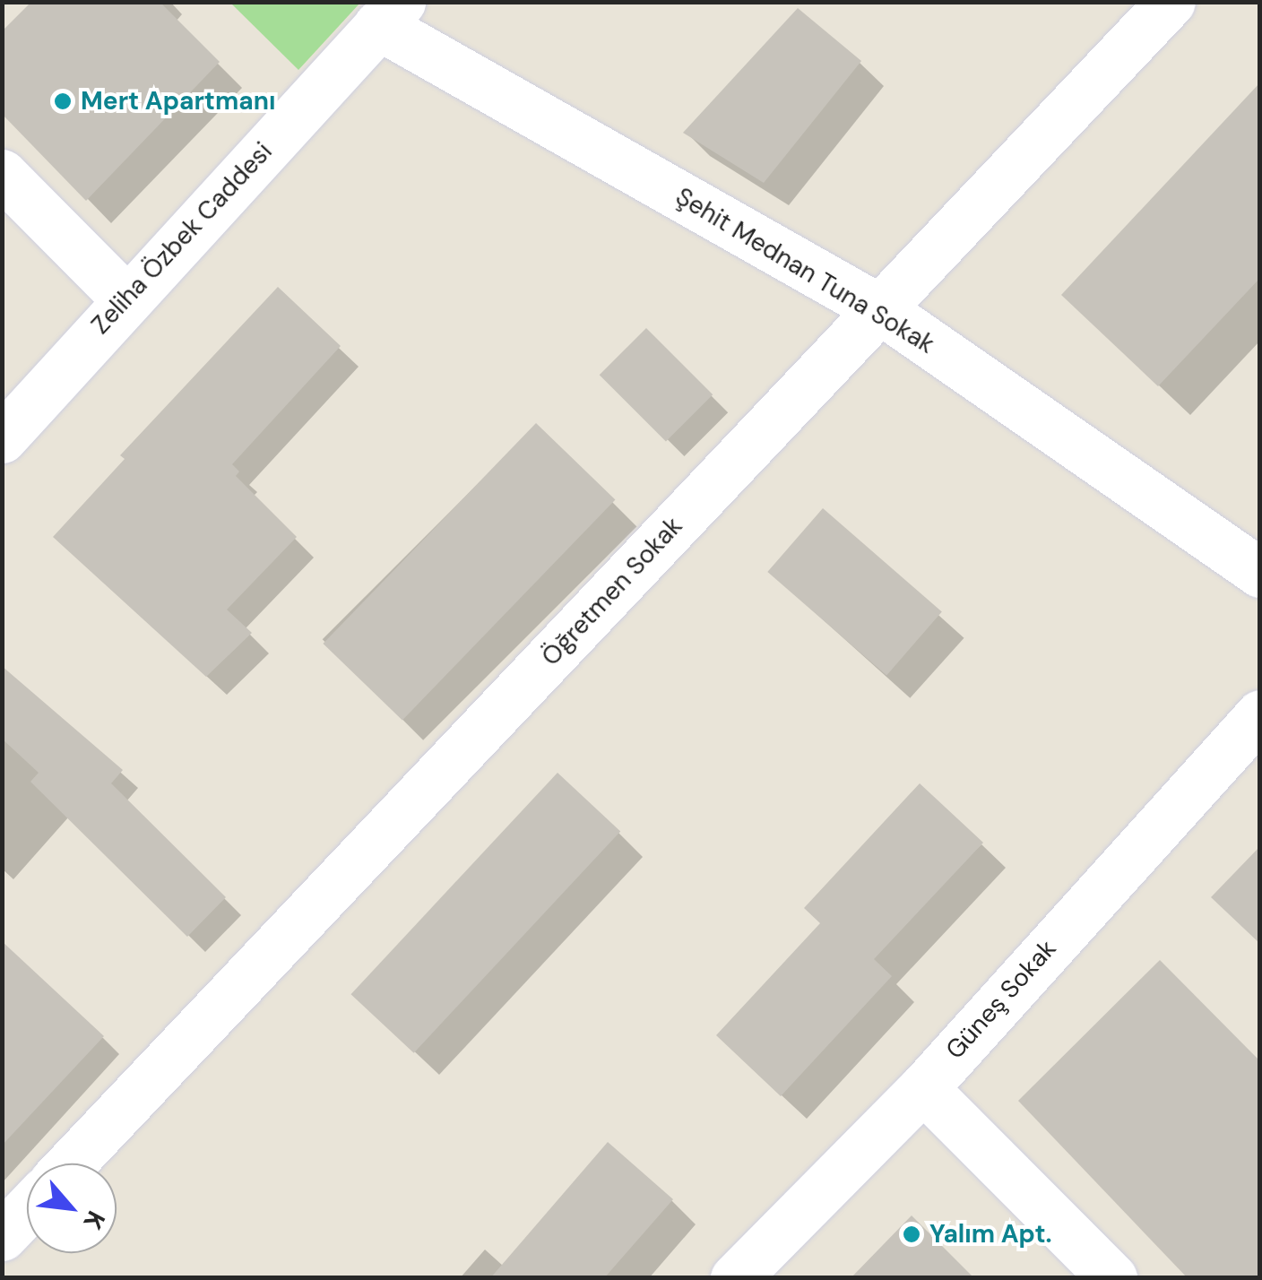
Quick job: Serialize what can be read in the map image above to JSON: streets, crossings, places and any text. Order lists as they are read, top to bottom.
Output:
{
  "streets": {
    "street": [
      "Zeliha Özbek Caddesi",
      "Şehit Mednan Tuna Sokak",
      "Öğretmen Sokak",
      "Güneş Sokak"
    ]
  },
  "crossings": [
    ["Zeliha Özbek Caddesi", "Şehit Mednan Tuna Sokak"],
    ["Şehit Mednan Tuna Sokak", "Öğretmen Sokak"]
  ],
  "places": ["Mert Apartmanı", "Yalım Apt."],
  "north": "bottom right"
}
